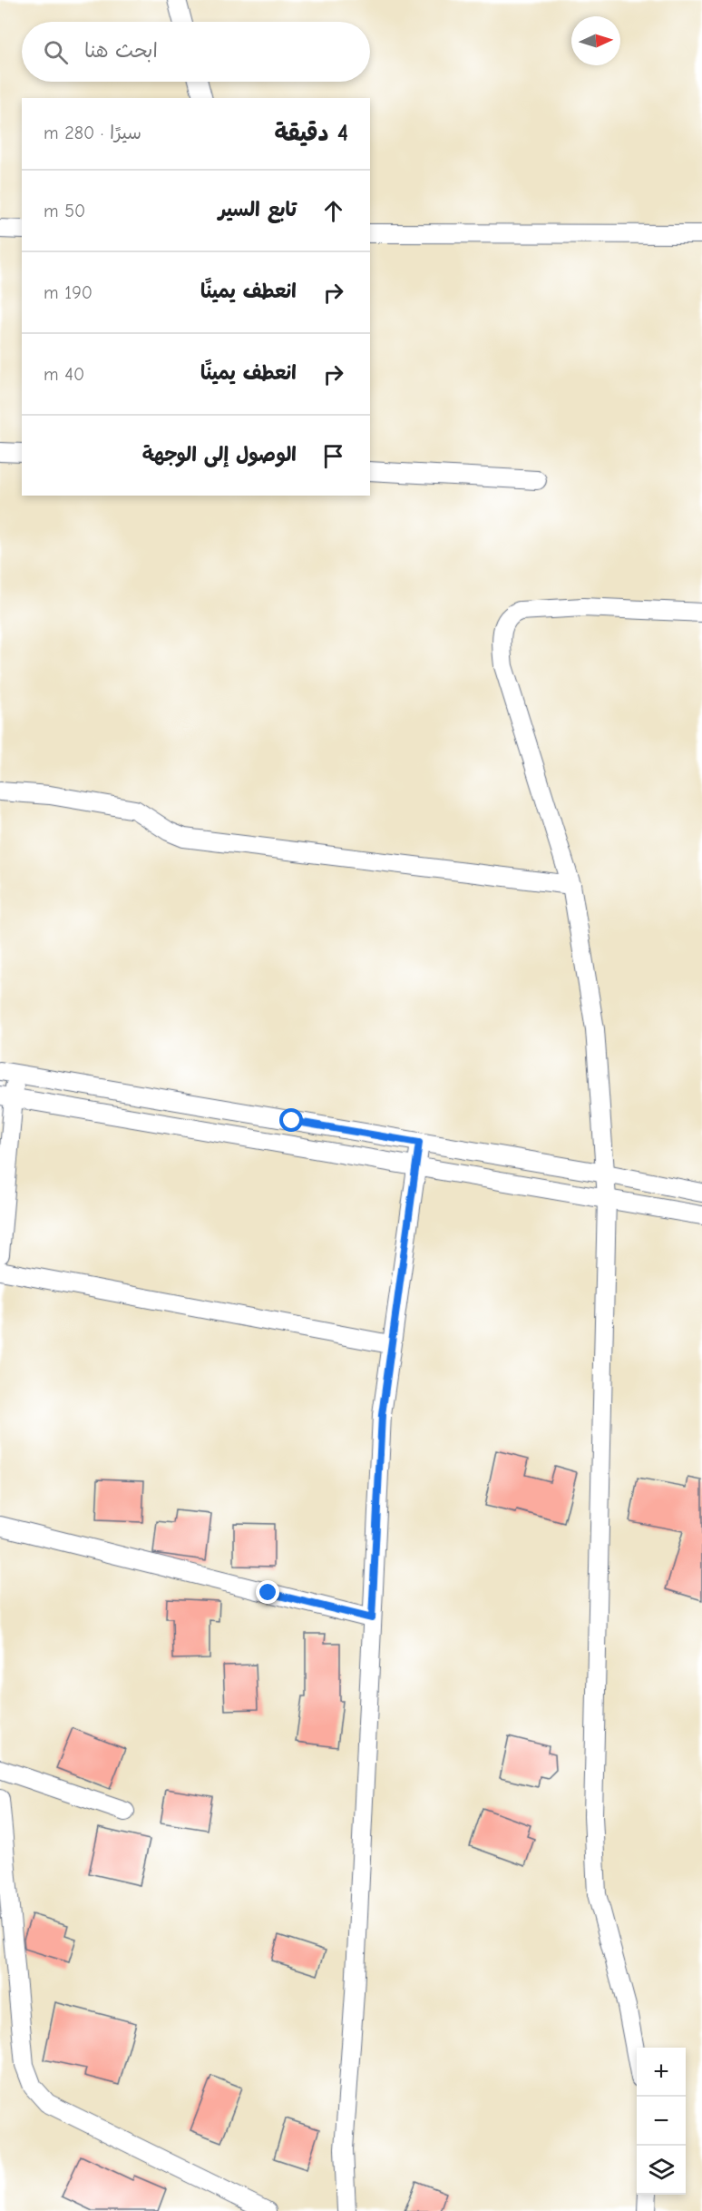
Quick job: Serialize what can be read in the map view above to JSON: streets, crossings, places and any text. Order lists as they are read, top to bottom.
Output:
{
  "north": "right",
  "page": {
    "search": "ابحث هنا",
    "heading": ["4 دقيقة", "سيرًا · 280 m"],
    "list": [
      ["تابع السير", "50 m"],
      ["انعطف يمينًا", "190 m"],
      ["انعطف يمينًا", "40 m"],
      "الوصول إلى الوجهة"
    ],
    "map_buttons": ["+", "−"]
  }
}
